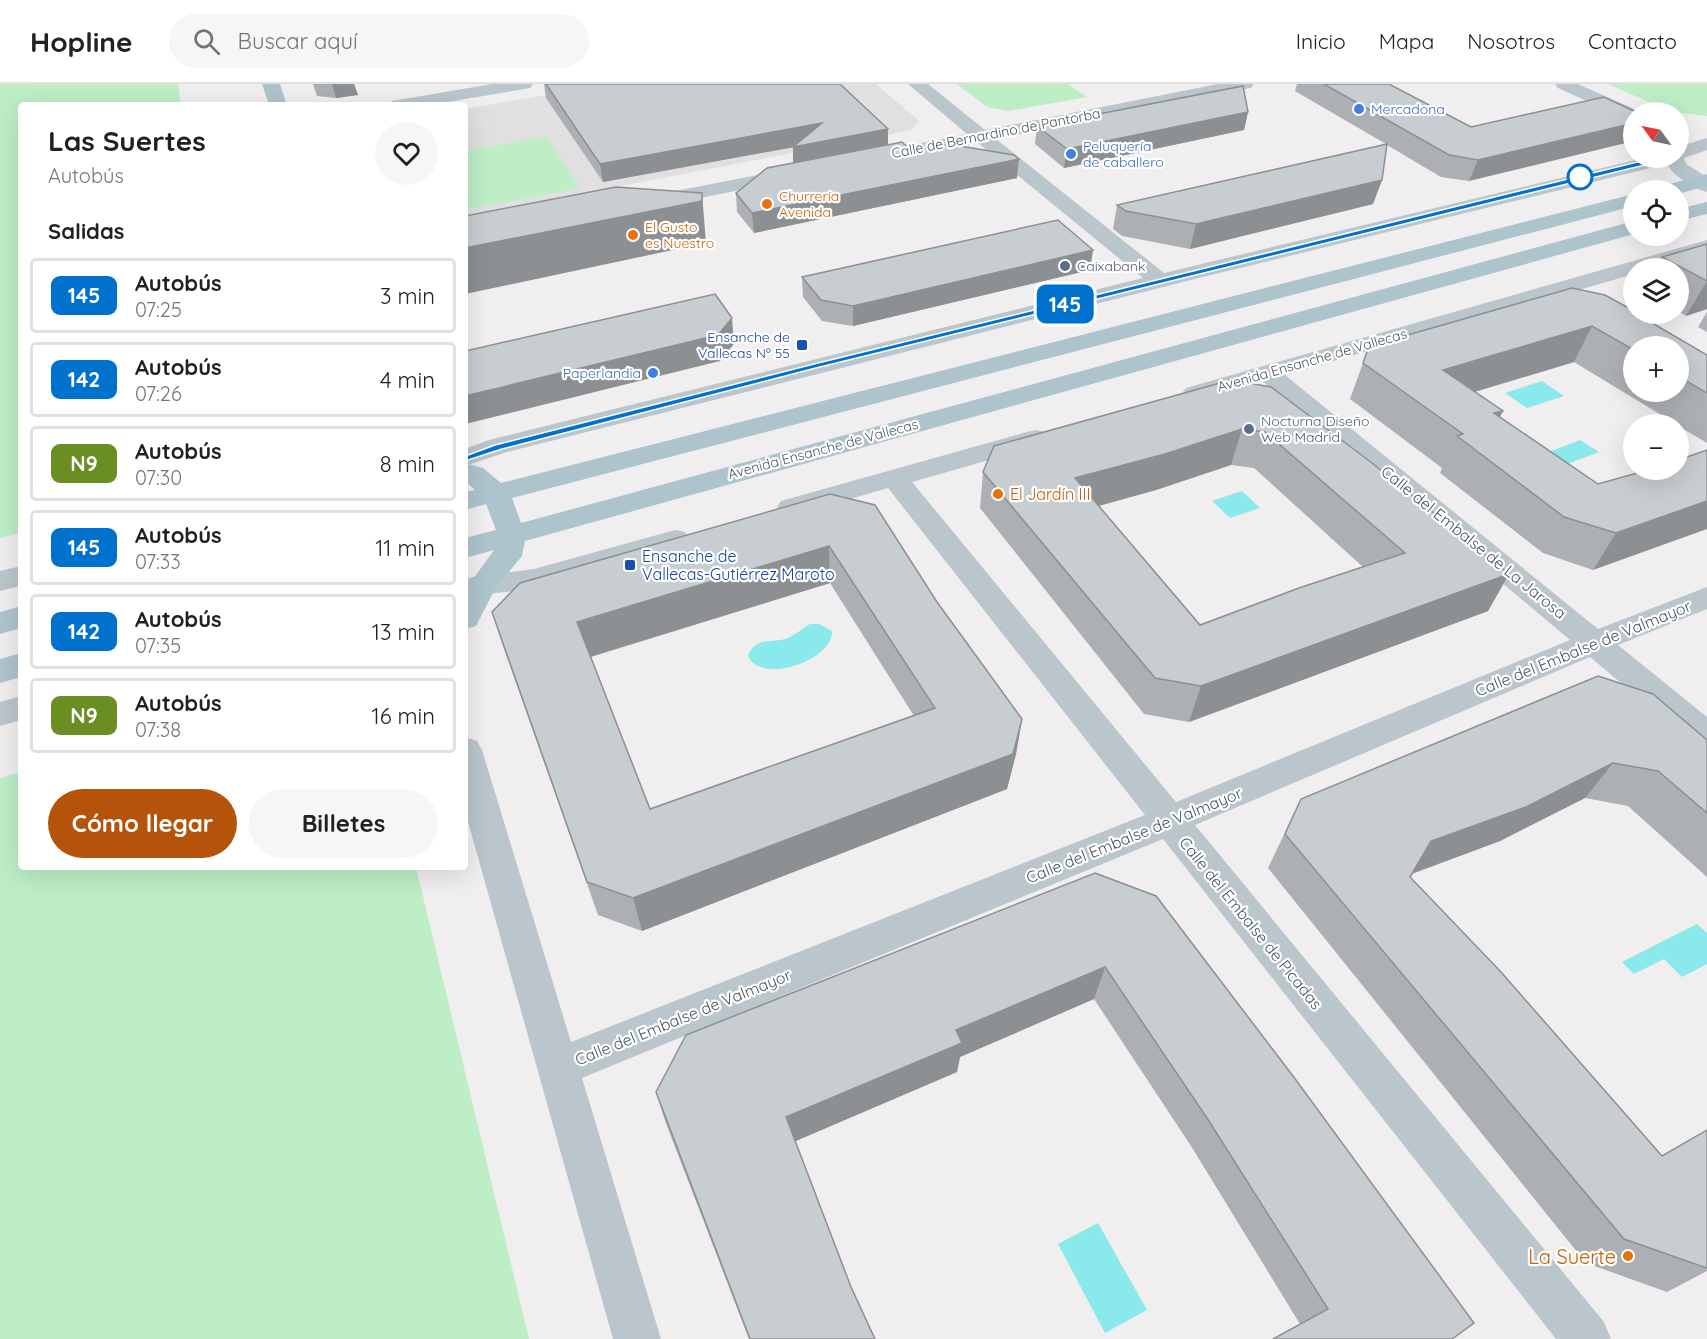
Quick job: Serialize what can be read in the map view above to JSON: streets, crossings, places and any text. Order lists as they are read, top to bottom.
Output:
{
  "streets": {
    "main road": ["Avenida Ensanche de Vallecas"],
    "street": [
      "Calle de Bernardino de Pantorba",
      "Calle del Embalse de La Jarosa",
      "Calle del Embalse de Valmayor",
      "Calle del Embalse de Picadas"
    ]
  },
  "crossings": [
    ["Avenida Ensanche de Vallecas", "Calle del Embalse de La Jarosa"],
    ["Calle del Embalse de La Jarosa", "Calle del Embalse de Valmayor"],
    ["Calle del Embalse de Valmayor", "Calle del Embalse de Picadas"]
  ],
  "places": {
    "other": [
      "Mercadona",
      "Peluquería de caballero",
      "Churrería Avenida",
      "El Gusto es Nuestro",
      "Caixabank",
      "Paperlandia",
      "Nocturna Diseño Web Madrid",
      "El Jardín III",
      "La Suerte"
    ],
    "transit": ["Ensanche de Vallecas Nº 55", "Ensanche de Vallecas-Gutiérrez Maroto"]
  },
  "lines": ["bus line 145"],
  "north": "top left",
  "page": {
    "header": "Hopline",
    "search": "Buscar aquí",
    "nav": [
      "Inicio",
      "Mapa",
      "Nosotros",
      "Contacto"
    ],
    "on_map": "145",
    "map_buttons": ["+", "−"],
    "heading": [
      ["Las Suertes", "Autobús"],
      "Salidas"
    ],
    "list": [
      {
        "mark": "145",
        "name": "Autobús",
        "note": "07:25",
        "value": "3 min"
      },
      {
        "mark": "142",
        "name": "Autobús",
        "note": "07:26",
        "value": "4 min"
      },
      {
        "mark": "N9",
        "name": "Autobús",
        "note": "07:30",
        "value": "8 min"
      },
      {
        "mark": "145",
        "name": "Autobús",
        "note": "07:33",
        "value": "11 min"
      },
      {
        "mark": "142",
        "name": "Autobús",
        "note": "07:35",
        "value": "13 min"
      },
      {
        "mark": "N9",
        "name": "Autobús",
        "note": "07:38",
        "value": "16 min"
      }
    ],
    "buttons": ["Cómo llegar", "Billetes"]
  }
}
